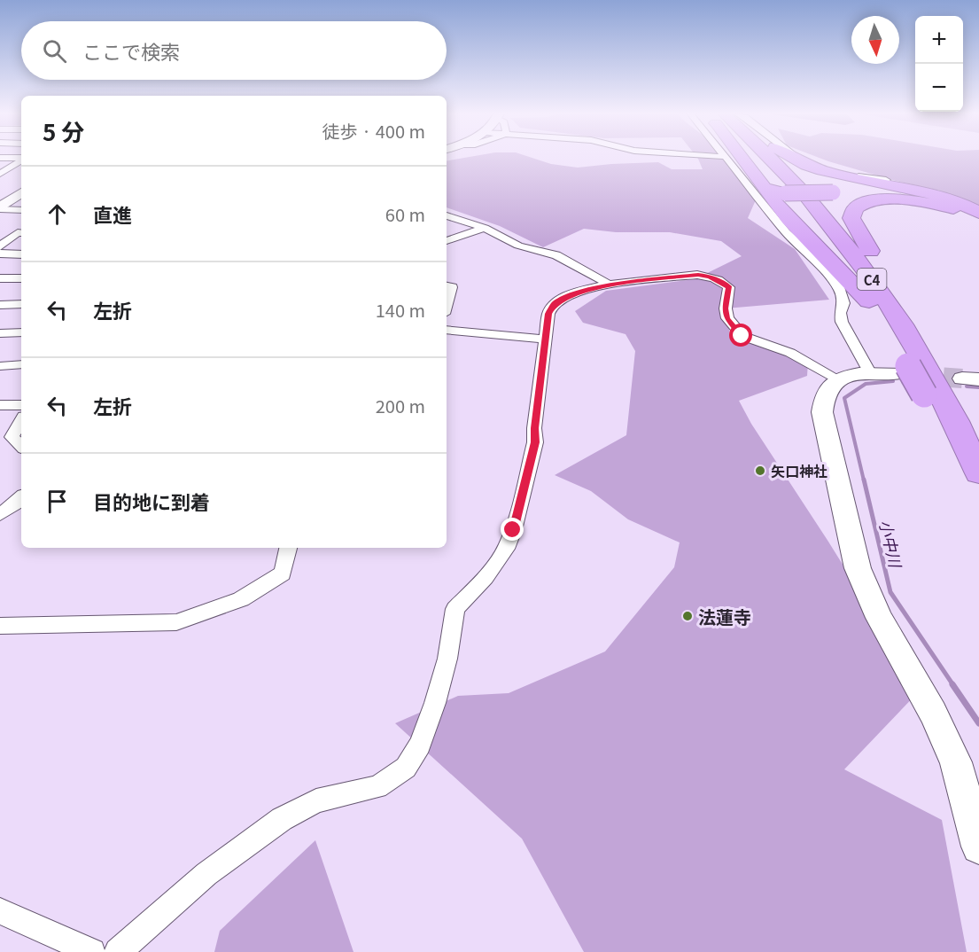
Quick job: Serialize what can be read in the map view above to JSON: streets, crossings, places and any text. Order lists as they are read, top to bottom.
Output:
{
  "streets": {
    "highway": ["C4"]
  },
  "water": ["小中川"],
  "places": ["矢口神社", "法蓮寺"],
  "north": "bottom",
  "page": {
    "map_buttons": ["+", "−"],
    "search": "ここで検索",
    "heading": ["5 分", "徒歩 · 400 m"],
    "list": [
      ["直進", "60 m"],
      ["左折", "140 m"],
      ["左折", "200 m"],
      "目的地に到着"
    ]
  }
}
